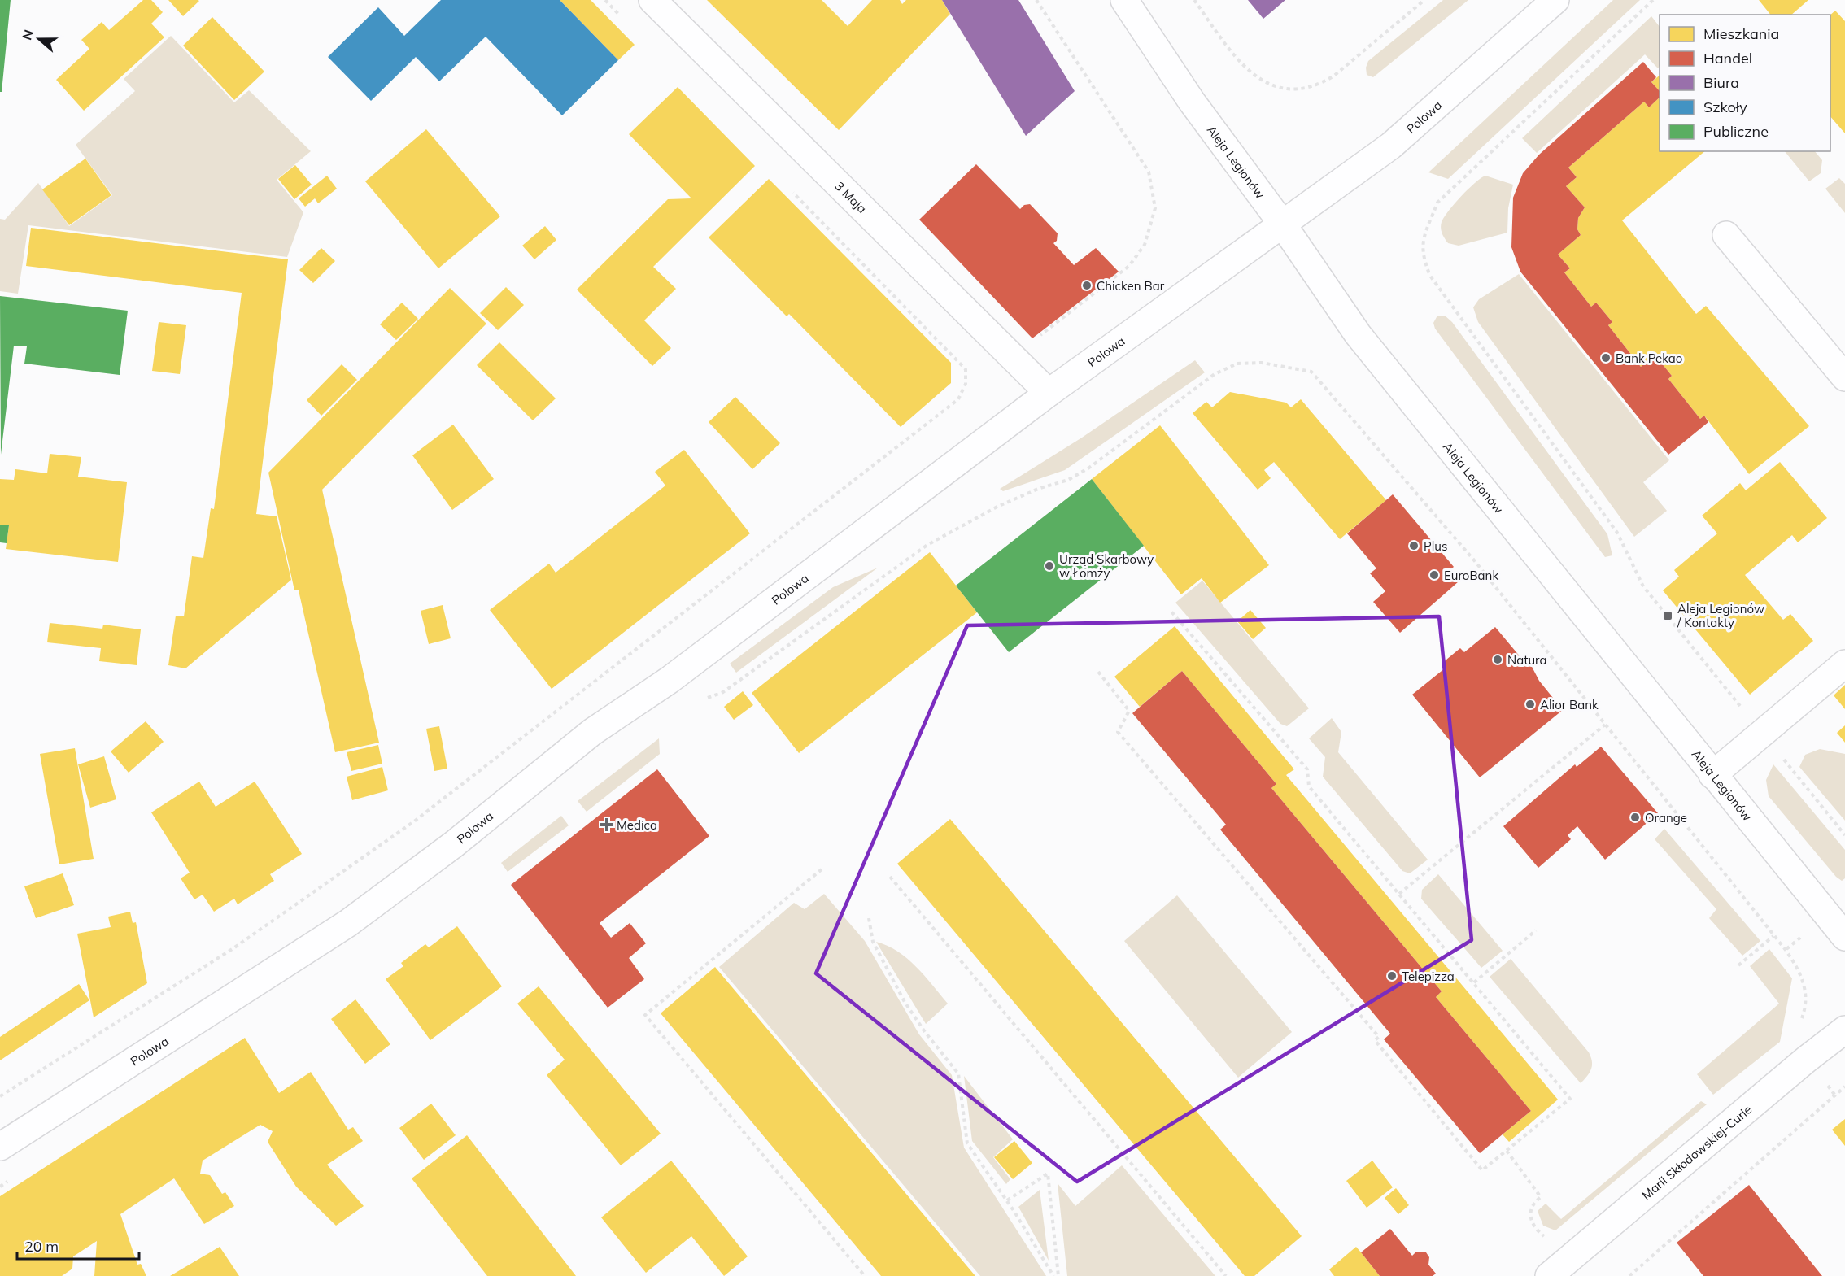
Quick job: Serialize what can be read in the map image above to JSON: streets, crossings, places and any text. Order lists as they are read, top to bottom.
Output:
{
  "streets": {
    "street": [
      "Polowa",
      "Aleja Legionów",
      "3 Maja",
      "Marii Skłodowskiej-Curie"
    ]
  },
  "crossings": [
    ["Polowa", "Aleja Legionów"],
    ["Polowa", "3 Maja"]
  ],
  "places": {
    "other": [
      "Chicken Bar",
      "Bank Pekao",
      "Plus",
      "Urząd Skarbowy w Łomży",
      "EuroBank",
      "Natura",
      "Alior Bank",
      "Orange",
      "Telepizza"
    ],
    "transit": ["Aleja Legionów / Kontakty"],
    "health": ["Medica"]
  },
  "legend": [
    "Mieszkania",
    "Handel",
    "Biura",
    "Szkoły",
    "Publiczne"
  ],
  "scale_bar": "20 m",
  "north": "left"
}
